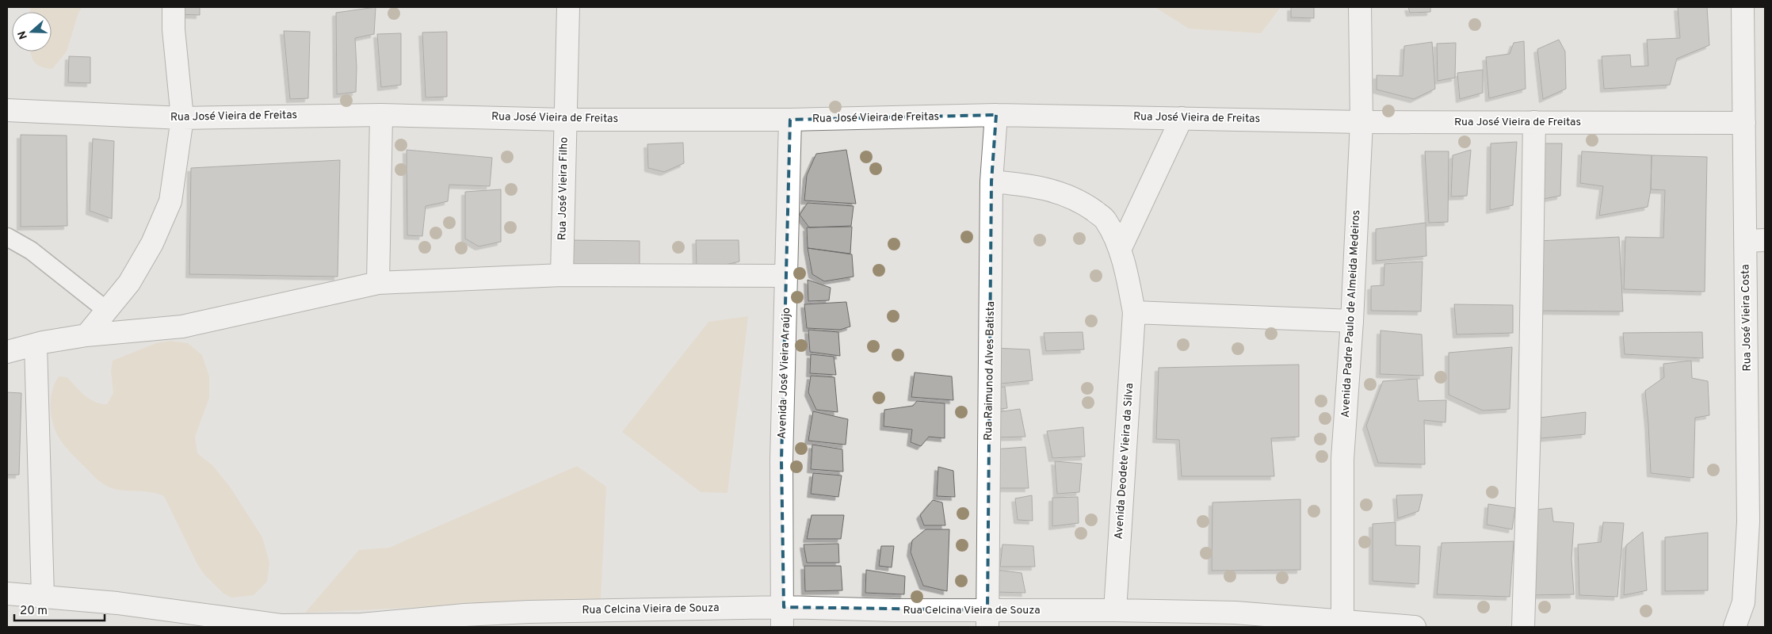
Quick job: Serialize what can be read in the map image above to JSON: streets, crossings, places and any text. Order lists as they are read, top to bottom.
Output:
{
  "streets": {
    "street": [
      "Rua José Vieira de Freitas",
      "Rua José Vieira Filho",
      "Avenida Padre Paulo de Almeida Medeiros",
      "Rua José Vieira Costa",
      "Rua Raimunod Alves Batista",
      "Avenida José Vieira Araújo",
      "Avenida Deodete Vieira da Silva",
      "Rua Celcina Vieira de Souza"
    ]
  },
  "crossings": [
    ["Rua José Vieira de Freitas", "Rua José Vieira Filho"],
    ["Rua José Vieira de Freitas", "Avenida Padre Paulo de Almeida Medeiros"],
    ["Rua José Vieira de Freitas", "Rua José Vieira Costa"],
    ["Rua José Vieira de Freitas", "Rua Raimunod Alves Batista"],
    ["Rua José Vieira de Freitas", "Avenida José Vieira Araújo"],
    ["Avenida Padre Paulo de Almeida Medeiros", "Rua Celcina Vieira de Souza"],
    ["Rua Raimunod Alves Batista", "Avenida Deodete Vieira da Silva"],
    ["Rua Raimunod Alves Batista", "Rua Celcina Vieira de Souza"],
    ["Avenida José Vieira Araújo", "Rua Celcina Vieira de Souza"],
    ["Avenida Deodete Vieira da Silva", "Rua Celcina Vieira de Souza"]
  ],
  "scale_bar": "20 m",
  "north": "left"
}
